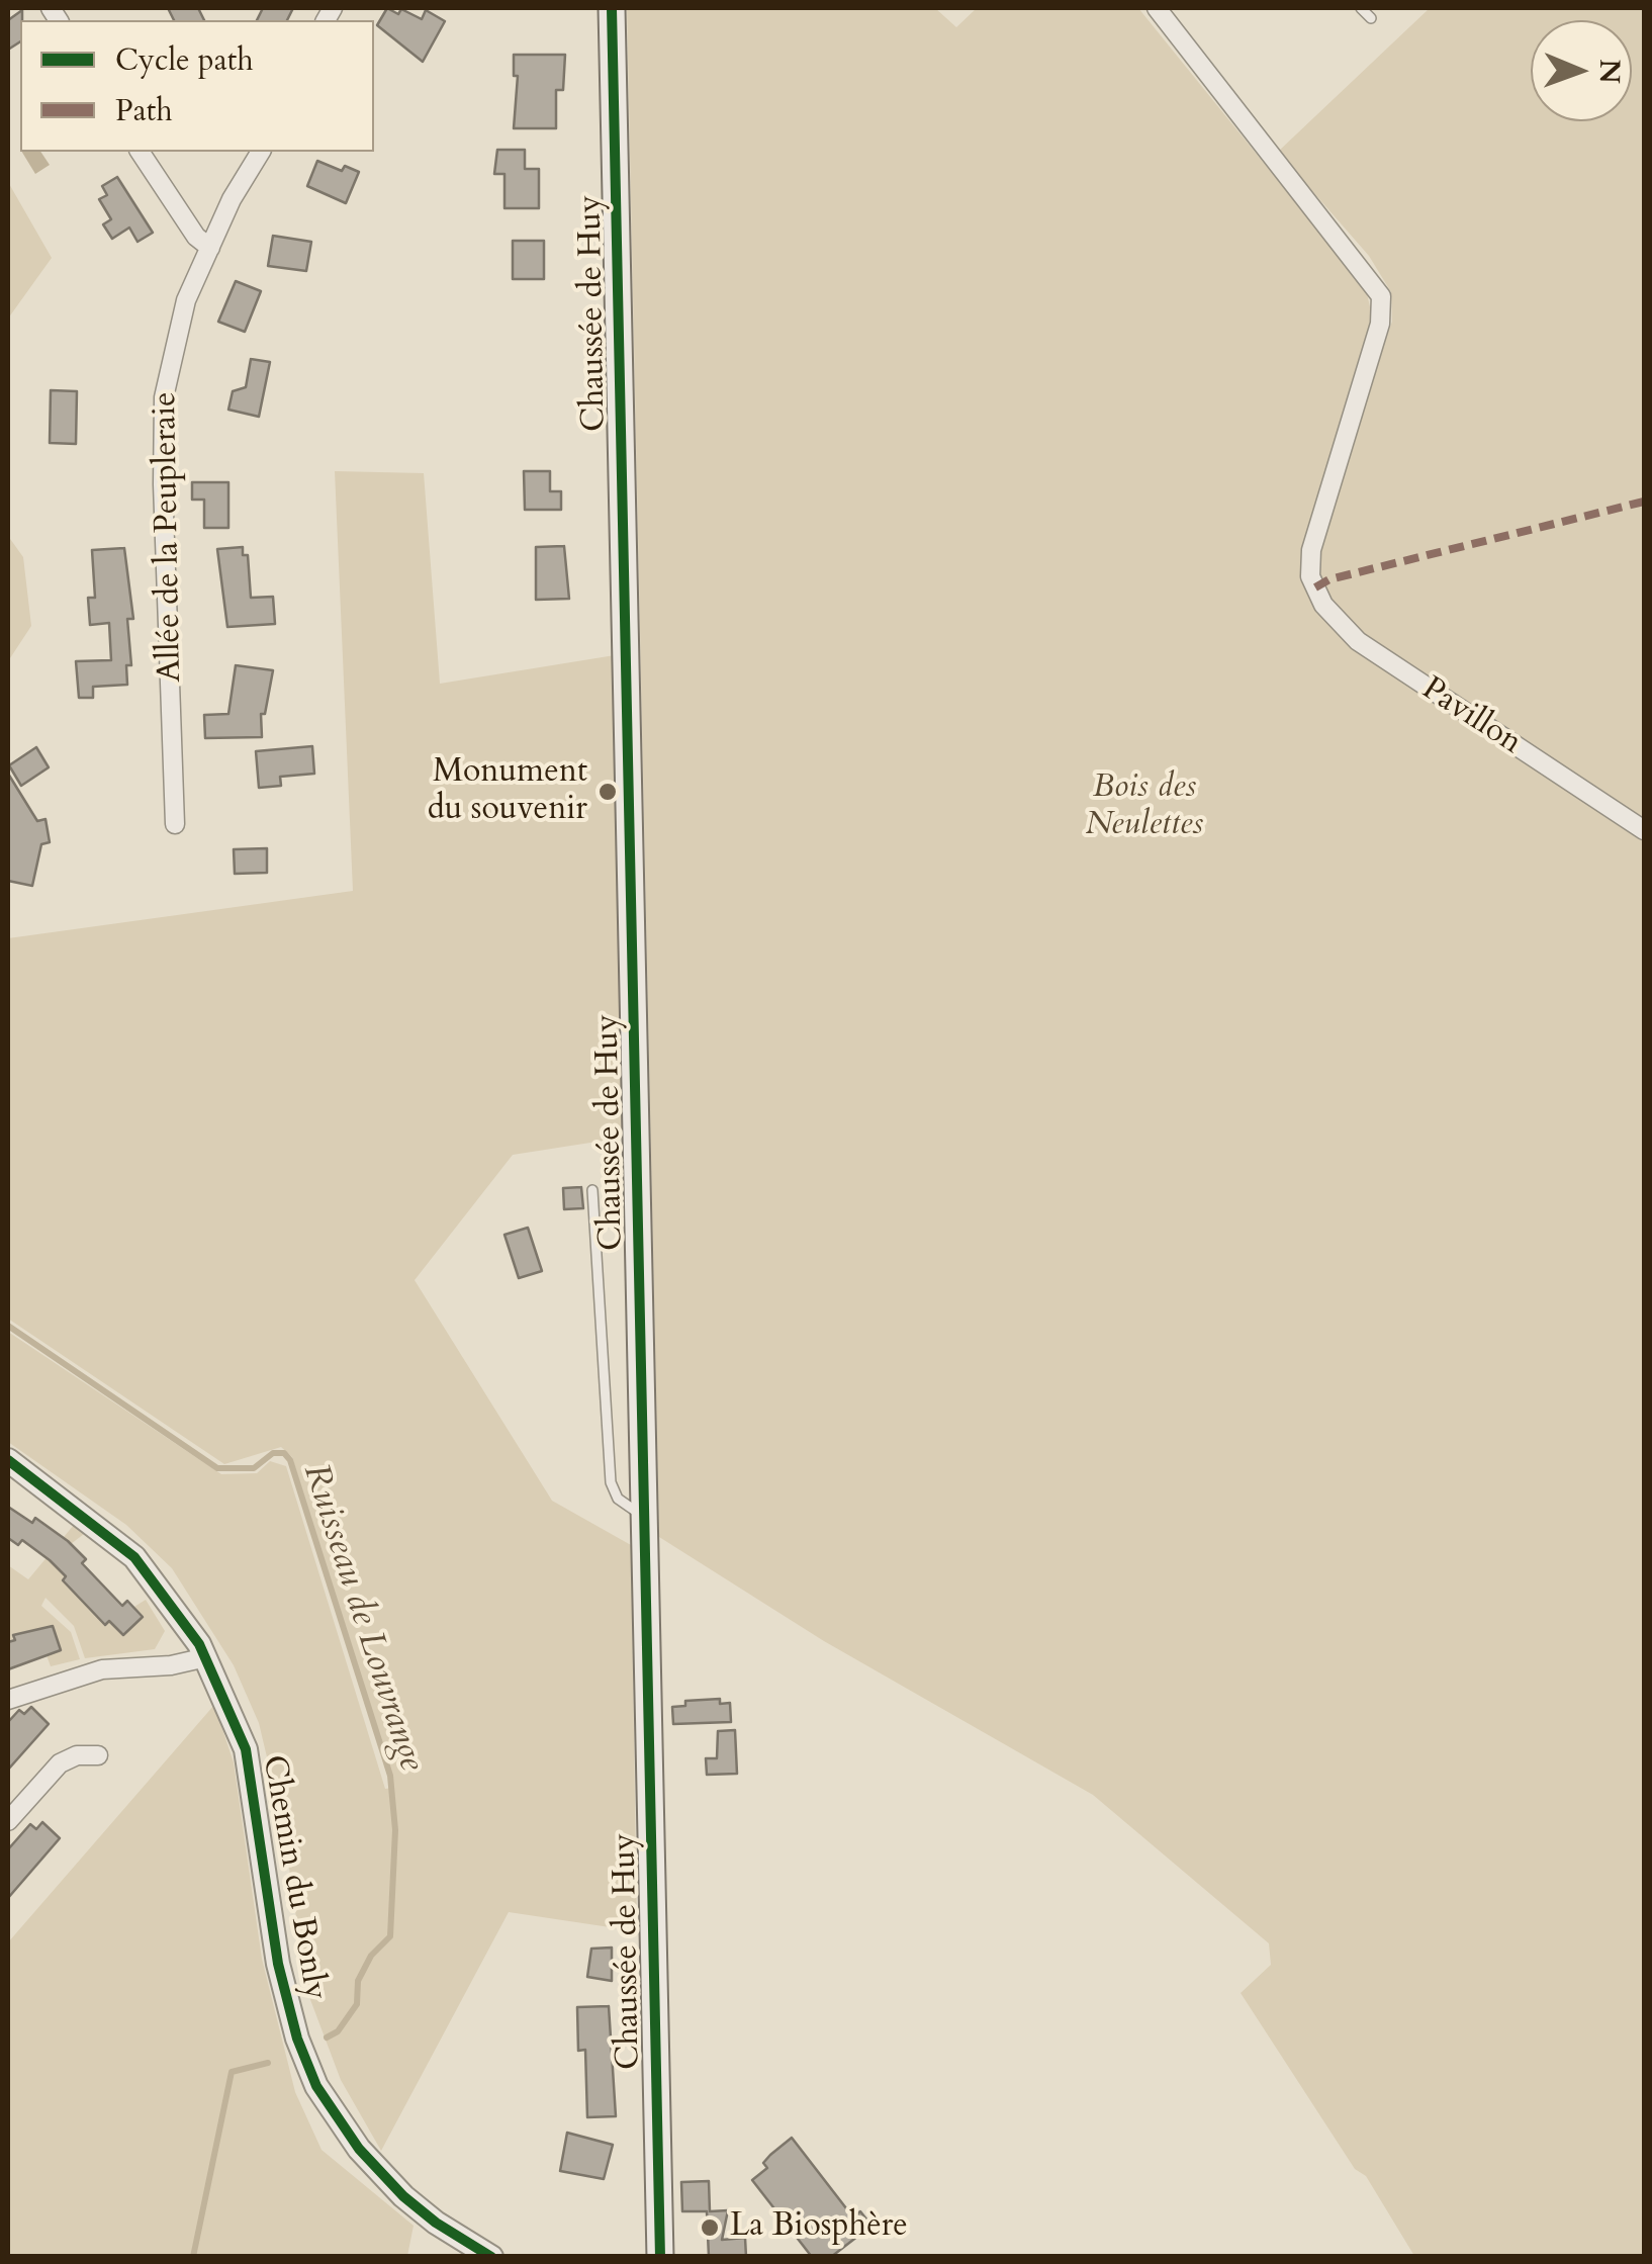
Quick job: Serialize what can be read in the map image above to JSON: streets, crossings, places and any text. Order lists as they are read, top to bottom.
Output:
{
  "streets": {
    "main road": ["Chaussée de Huy"],
    "street": ["Allée de la Peupleraie", "Pavillon", "Chemin du Bonly"]
  },
  "water": ["Ruisseau de Louvrange"],
  "parks": ["Bois des Neulettes"],
  "places": ["Monument du souvenir", "La Biosphère"],
  "legend": ["Cycle path", "Path"],
  "north": "right"
}
